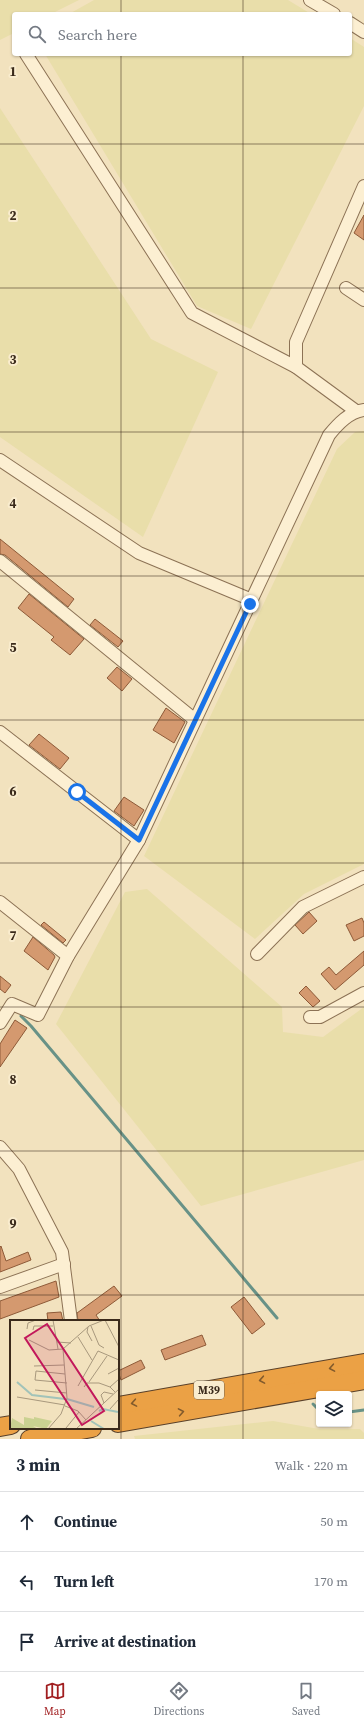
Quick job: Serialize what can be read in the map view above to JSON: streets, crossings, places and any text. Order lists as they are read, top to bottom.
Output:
{
  "streets": {
    "highway": ["M39"]
  },
  "page": {
    "search": "Search here",
    "heading": ["3 min", "Walk · 220 m"],
    "list": [
      ["Continue", "50 m"],
      ["Turn left", "170 m"],
      "Arrive at destination"
    ],
    "nav": ["Map", "Directions", "Saved"]
  },
  "grid": {
    "rows": [
      "1",
      "2",
      "3",
      "4",
      "5",
      "6",
      "7",
      "8",
      "9"
    ]
  }
}
